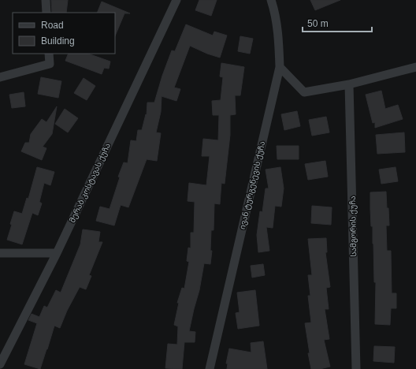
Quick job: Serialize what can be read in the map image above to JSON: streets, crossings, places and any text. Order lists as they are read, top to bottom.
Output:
{
  "streets": {
    "street": ["მერაბ კოსტავას ქუჩა", "ივან ტურგენევის ქუჩა", "სამგორის ქუჩა"]
  },
  "legend": ["Road", "Building"],
  "scale_bar": "50 m"
}
